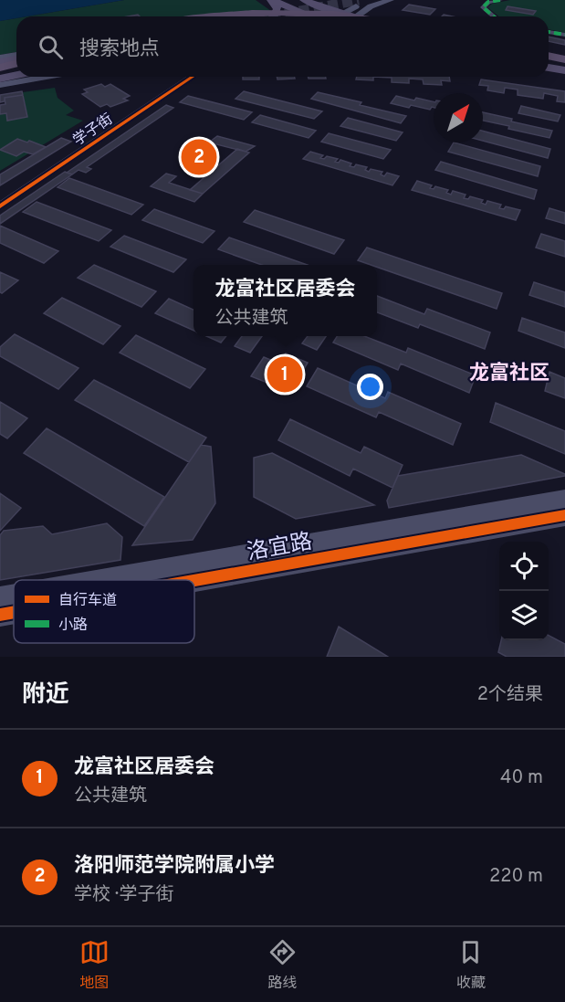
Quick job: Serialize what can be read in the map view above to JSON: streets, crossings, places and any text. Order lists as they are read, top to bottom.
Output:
{
  "streets": {
    "street": ["学子街", "洛宜路"]
  },
  "districts": ["龙富社区"],
  "legend": ["自行车道", "小路"],
  "north": "top right",
  "page": {
    "search": "搜索地点",
    "pins": ["2", "1"],
    "popup": ["龙富社区居委会", "公共建筑"],
    "heading": ["附近", "2个结果"],
    "list": [
      {
        "mark": "1",
        "name": "龙富社区居委会",
        "note": "公共建筑",
        "value": "40 m"
      },
      {
        "mark": "2",
        "name": "洛阳师范学院附属小学",
        "note": "学校 · 学子街",
        "value": "220 m"
      }
    ],
    "nav": ["地图", "路线", "收藏"]
  }
}
